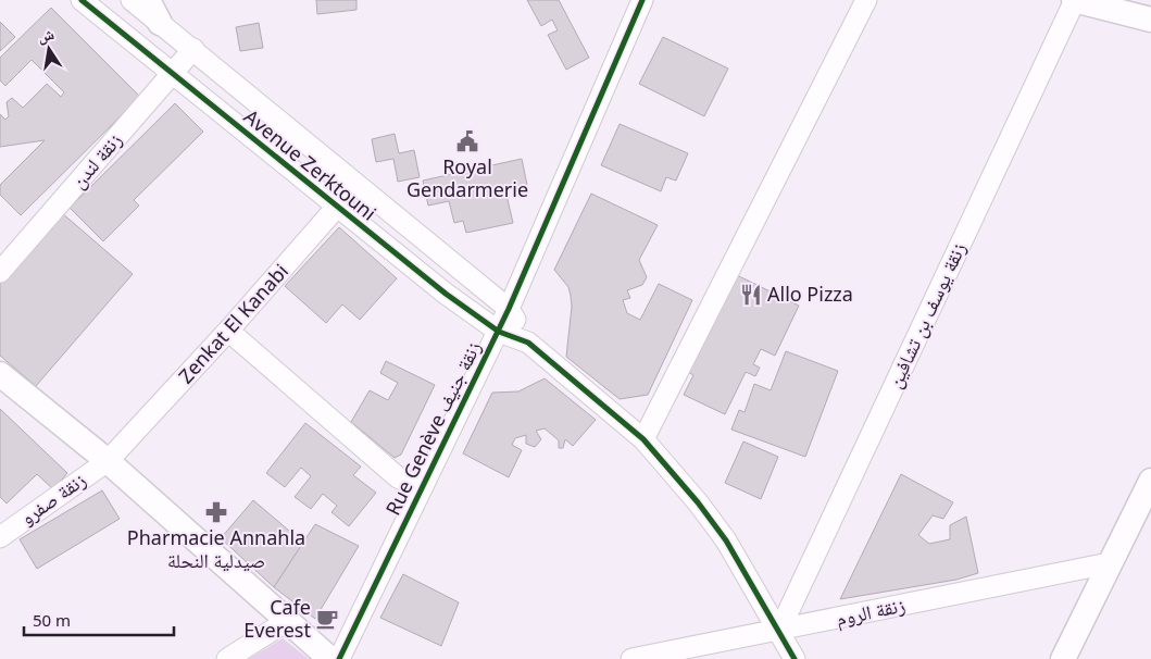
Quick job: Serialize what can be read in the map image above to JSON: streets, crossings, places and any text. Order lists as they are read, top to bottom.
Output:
{
  "streets": {
    "street": [
      "زنقة لندن",
      "Avenue Zerktouni",
      "زنقة يوسف بن تشافين",
      "Zenkat El Kanabi",
      "Rue Genève زنقة جنيف",
      "زنقة صفرو",
      "زنقة الروم"
    ]
  },
  "crossings": [
    ["زنقة لندن", "Avenue Zerktouni"],
    ["Avenue Zerktouni", "Zenkat El Kanabi"],
    ["Avenue Zerktouni", "Rue Genève زنقة جنيف"],
    ["زنقة يوسف بن تشافين", "زنقة الروم"],
    ["Zenkat El Kanabi", "زنقة صفرو"]
  ],
  "places": {
    "public building": ["Royal Gendarmerie"],
    "restaurant": ["Allo Pizza"],
    "pharmacy": ["Pharmacie Annahla صيدلية النحلة"],
    "cafe": ["Cafe Everest"]
  },
  "scale_bar": "50 m",
  "north": "top"
}
